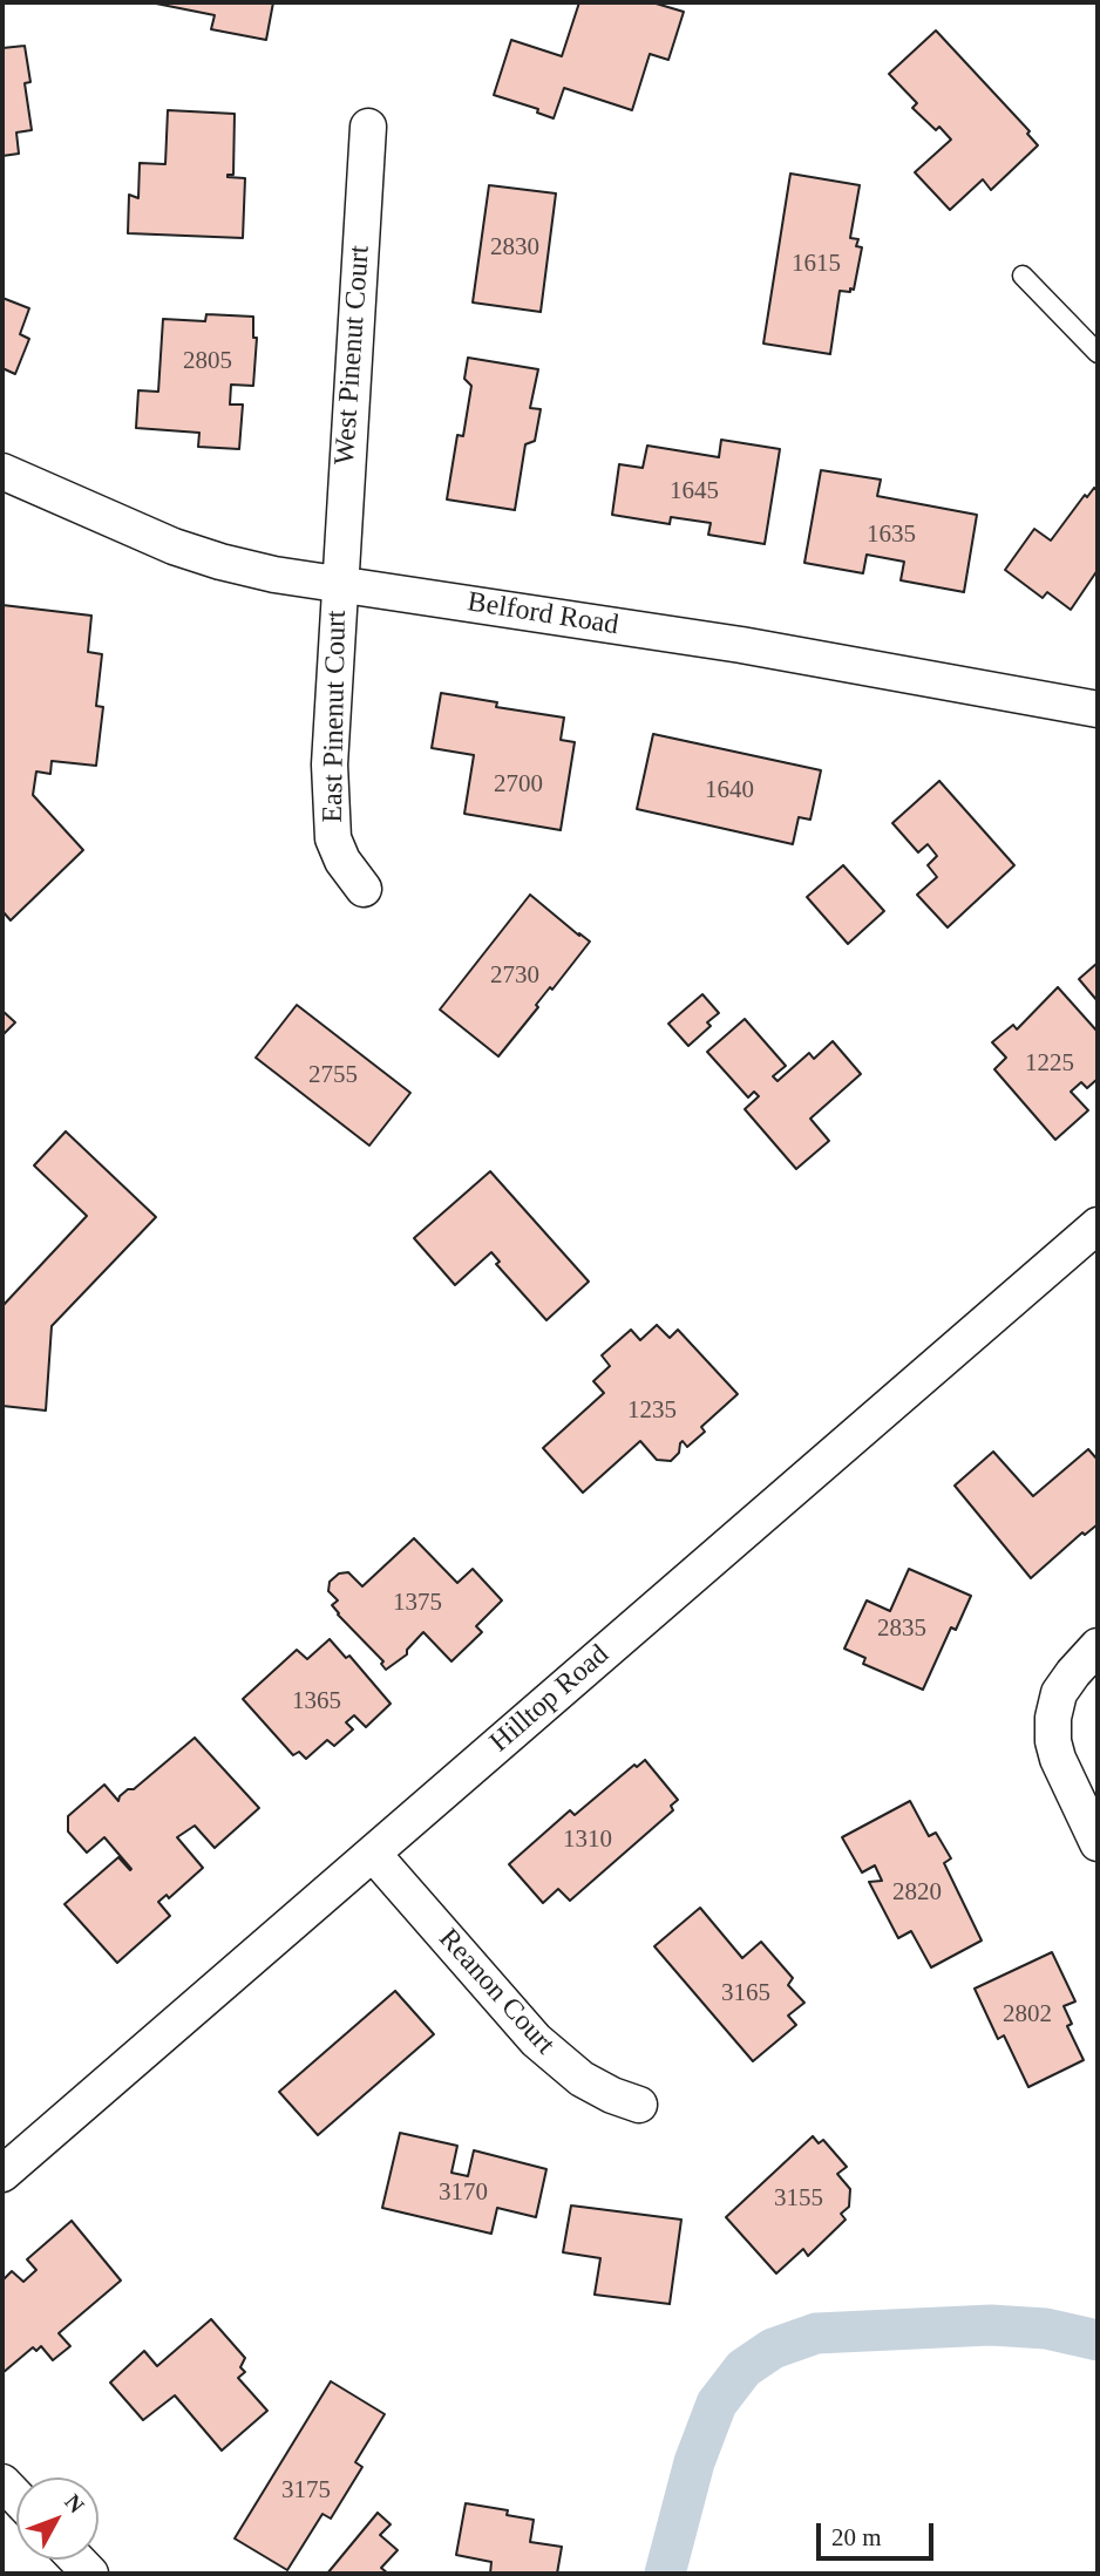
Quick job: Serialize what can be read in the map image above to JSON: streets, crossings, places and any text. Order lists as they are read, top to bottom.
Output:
{
  "streets": {
    "street": [
      "West Pinenut Court",
      "Belford Road",
      "East Pinenut Court",
      "Hilltop Road",
      "Reanon Court"
    ]
  },
  "crossings": [
    ["West Pinenut Court", "Belford Road"],
    ["West Pinenut Court", "East Pinenut Court"],
    ["Belford Road", "East Pinenut Court"],
    ["Hilltop Road", "Reanon Court"]
  ],
  "house_numbers": [
    "2830",
    "1615",
    "2805",
    "1645",
    "1635",
    "2700",
    "1640",
    "2730",
    "1225",
    "2755",
    "1235",
    "1375",
    "2835",
    "1365",
    "1310",
    "2820",
    "3165",
    "2802",
    "3170",
    "3155",
    "3175"
  ],
  "scale_bar": "20 m",
  "north": "top right"
}
